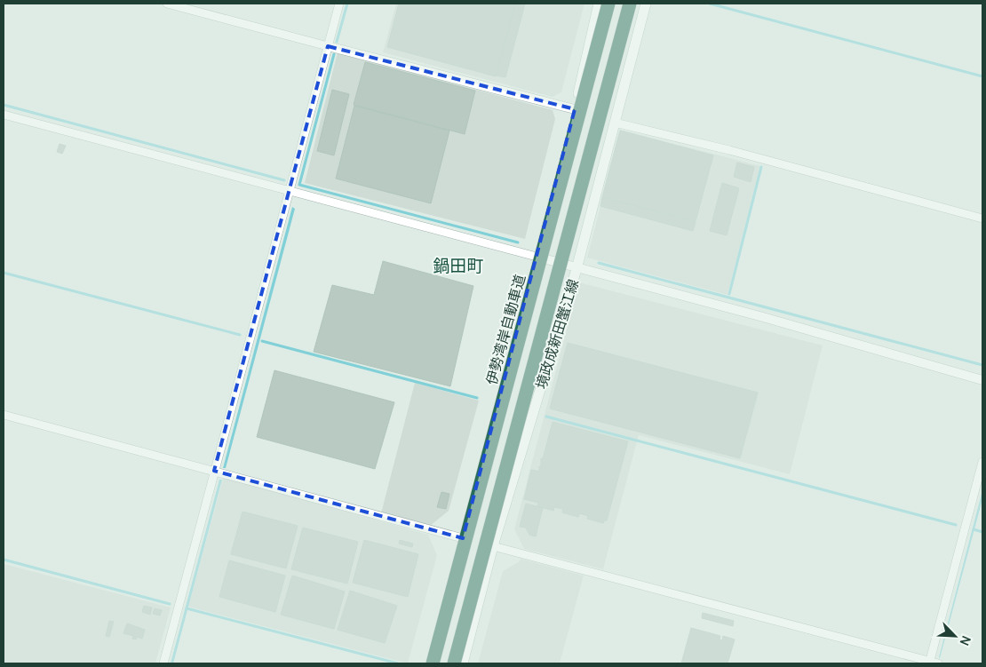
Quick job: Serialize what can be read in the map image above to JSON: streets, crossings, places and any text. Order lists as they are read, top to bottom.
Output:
{
  "streets": {
    "highway": ["伊勢湾岸自動車道"],
    "main road": ["境政成新田蟹江線"]
  },
  "districts": ["鍋田町"],
  "north": "bottom right"
}
